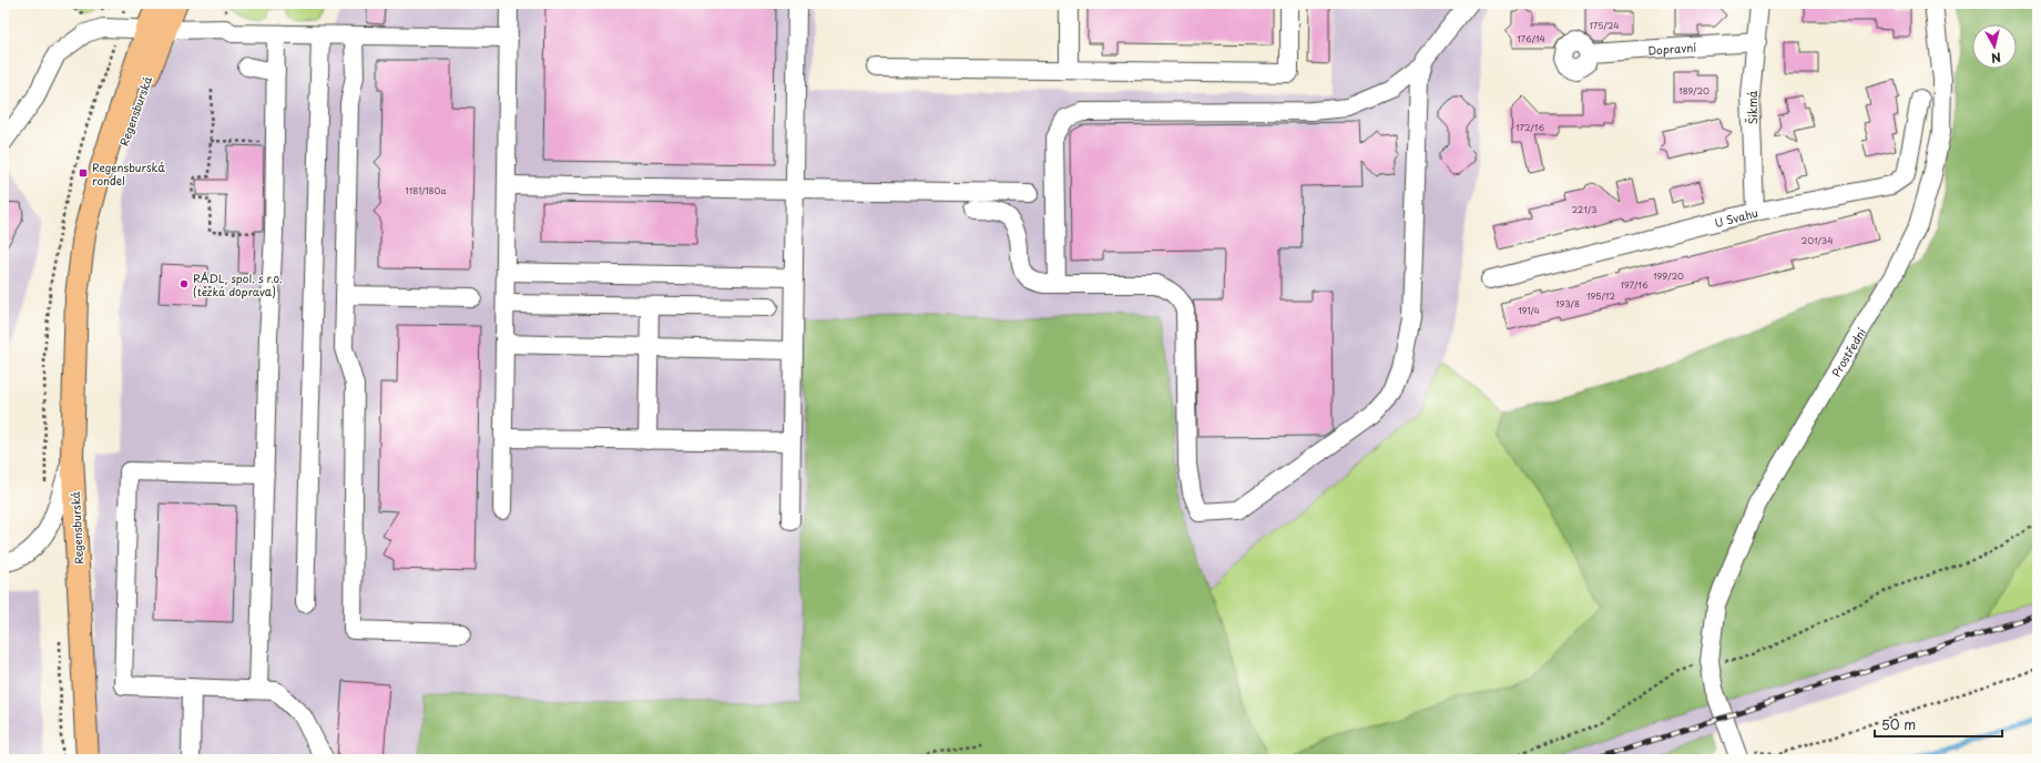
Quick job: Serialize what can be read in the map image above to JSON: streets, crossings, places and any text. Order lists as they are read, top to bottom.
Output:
{
  "streets": {
    "main road": ["Regensburská"],
    "street": [
      "Dopravní",
      "Šikmá",
      "U Svahu",
      "Prostřední"
    ]
  },
  "crossings": [
    ["Dopravní", "Šikmá"],
    ["Šikmá", "U Svahu"]
  ],
  "places": {
    "transit": ["Regensburská rondel"],
    "other": ["RÁDL, spol. s r.o. (těžká doprava)"]
  },
  "house_numbers": [
    "175/24",
    "176/14",
    "189/20",
    "172/16",
    "1181/180a",
    "221/3",
    "201/34",
    "199/20",
    "197/16",
    "195/12",
    "193/8",
    "191/4"
  ],
  "scale_bar": "50 m",
  "north": "bottom"
}
